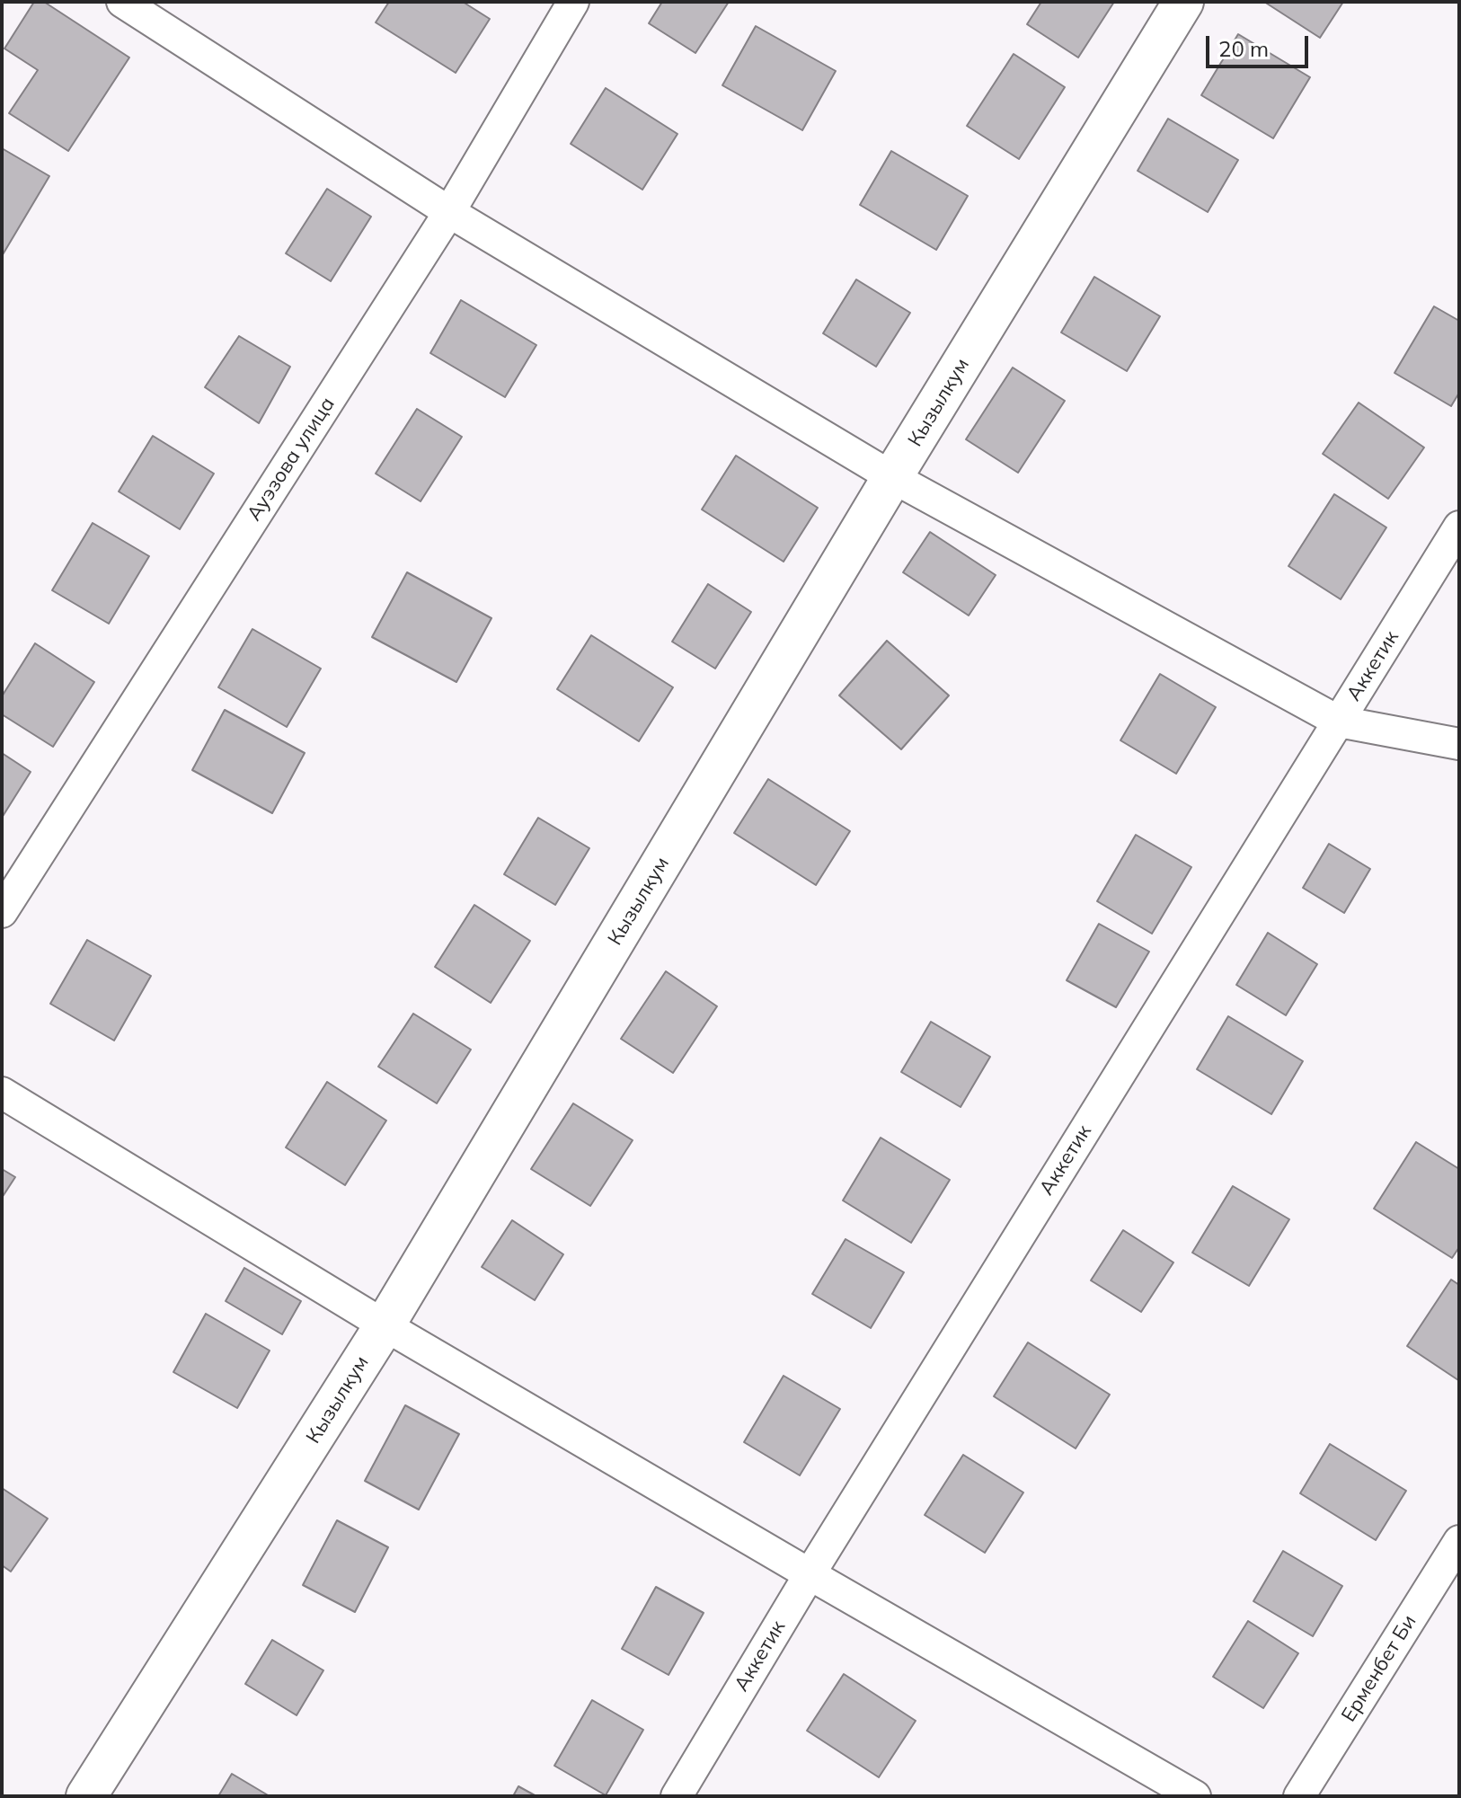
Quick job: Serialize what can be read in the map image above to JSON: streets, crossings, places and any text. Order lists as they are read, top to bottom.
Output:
{
  "streets": {
    "street": [
      "Кызылкум",
      "Ауэзова улица",
      "Аккетик",
      "Ерменбет Би"
    ]
  },
  "scale_bar": "20 m"
}
